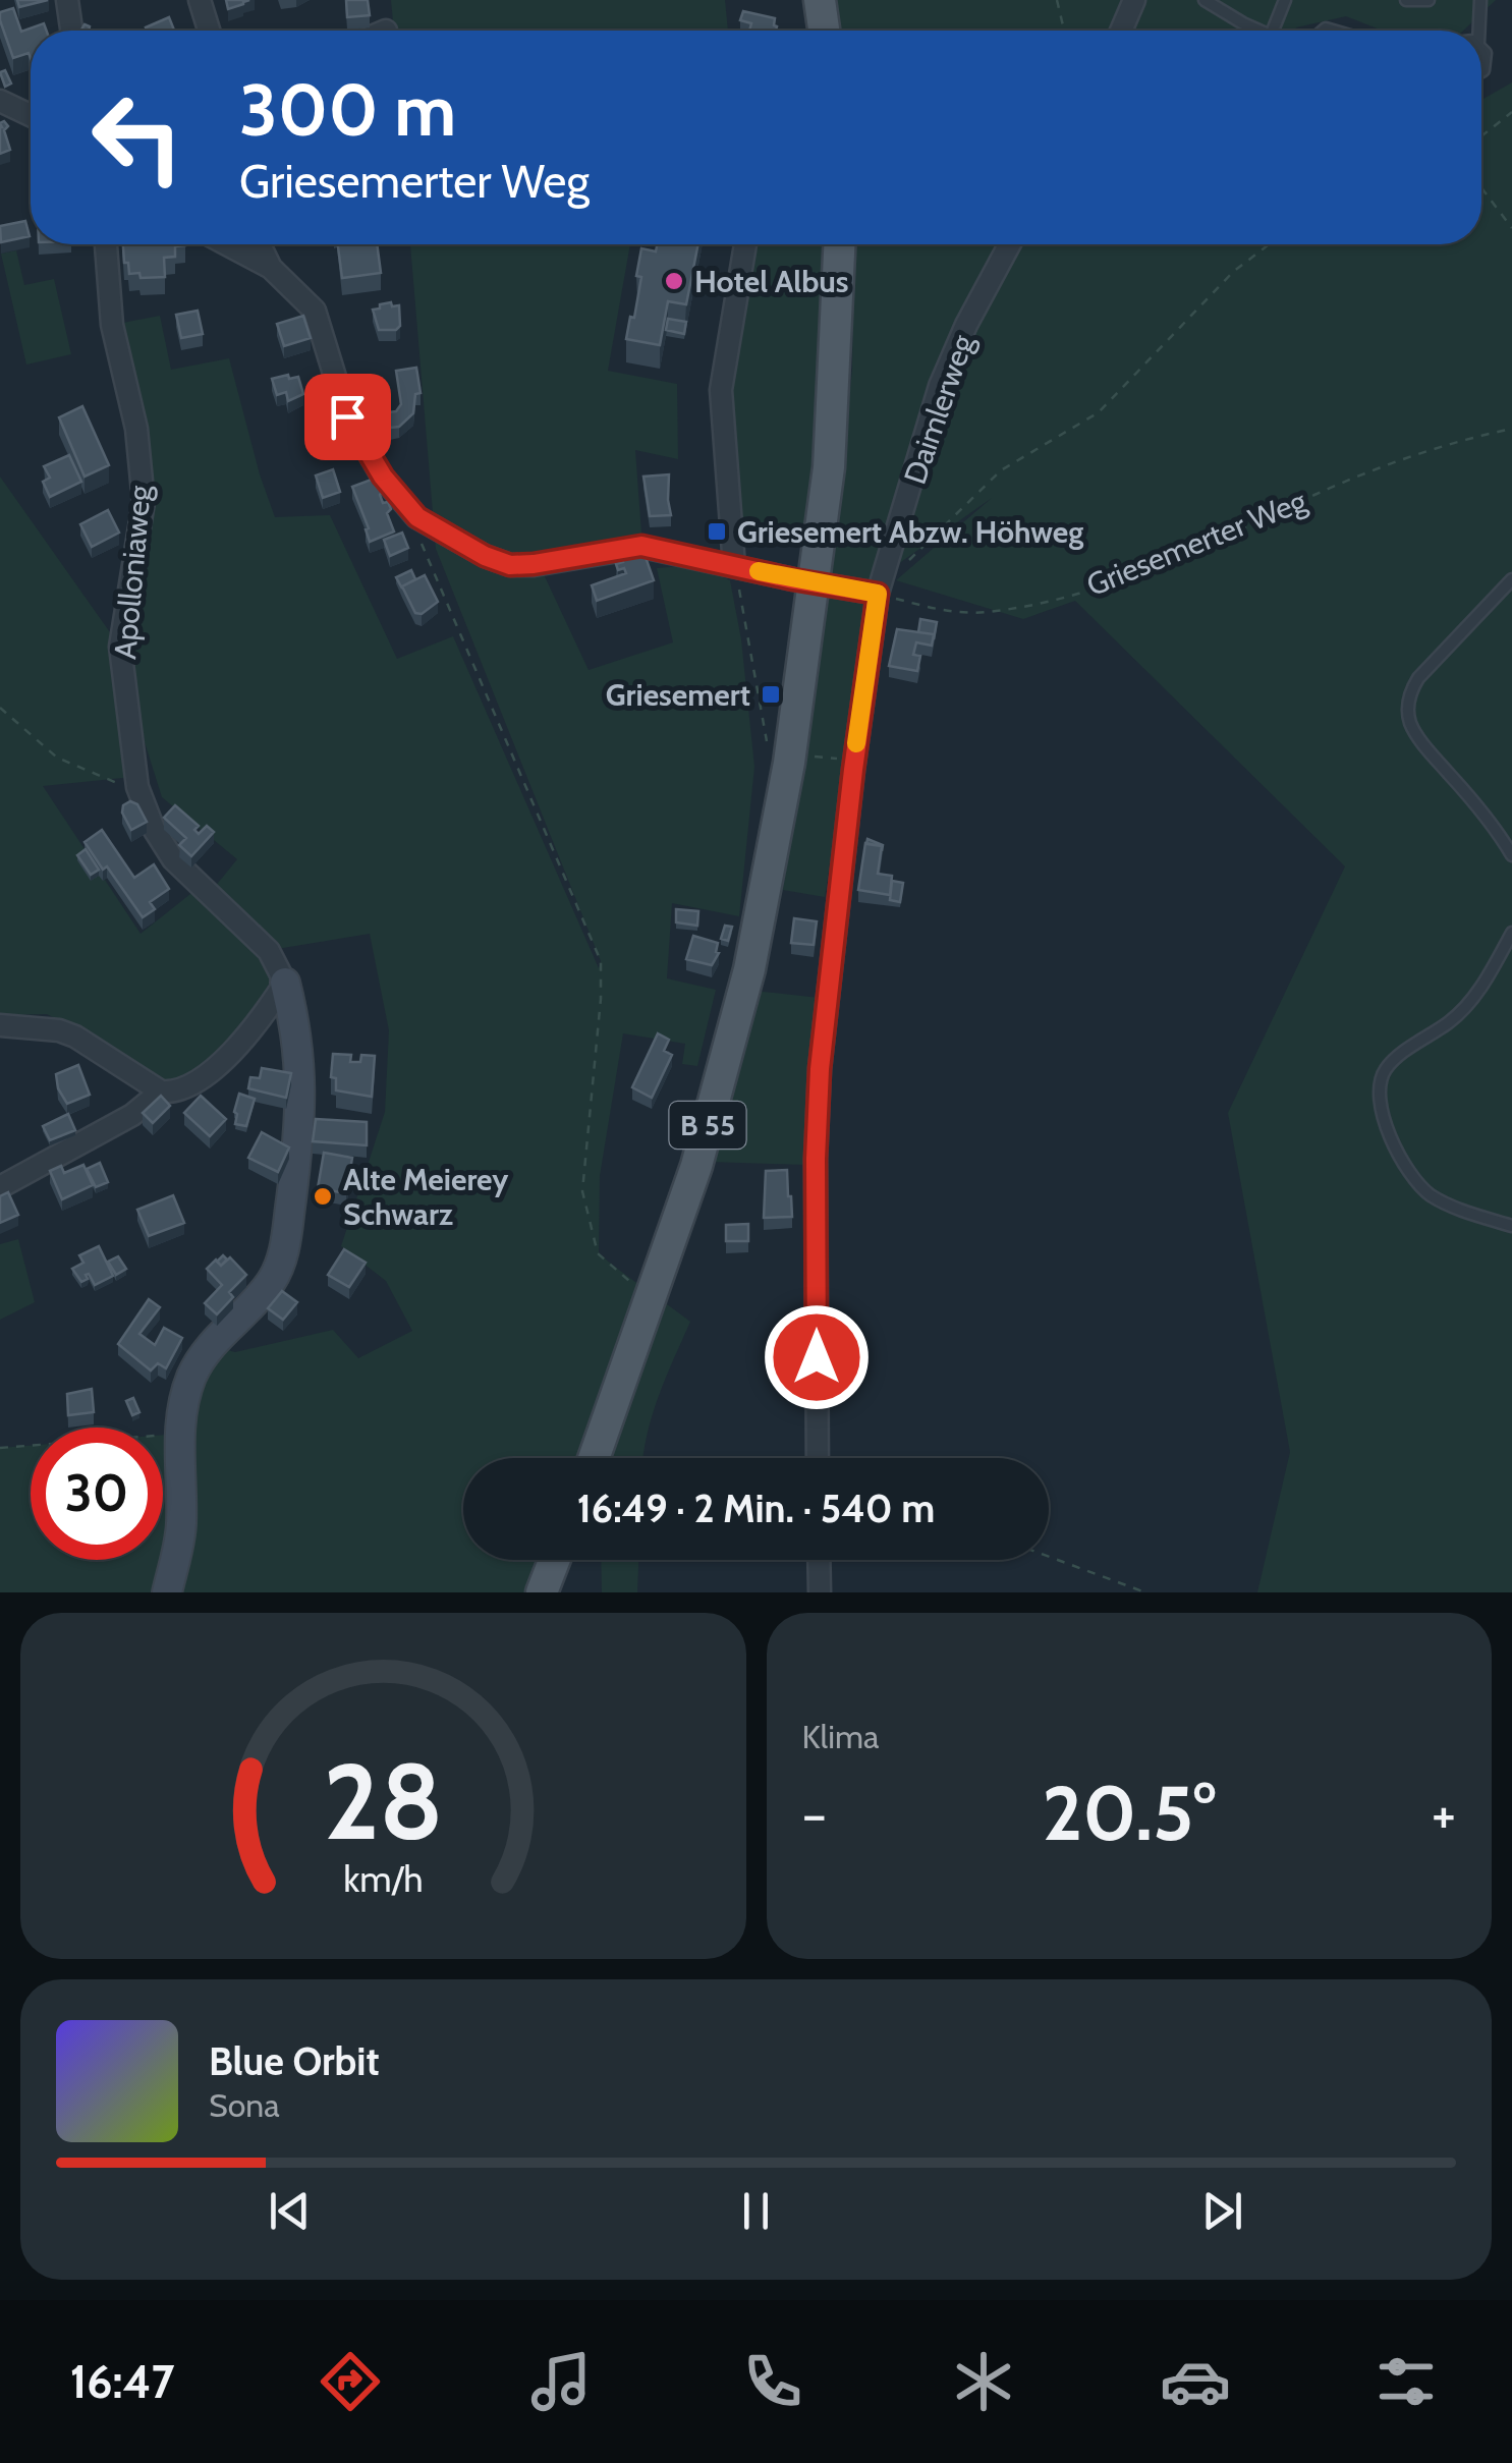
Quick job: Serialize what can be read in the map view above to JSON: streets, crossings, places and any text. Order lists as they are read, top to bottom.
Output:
{
  "streets": {
    "main road": ["B 55"],
    "street": ["Daimlerweg", "Apolloniaweg"],
    "path": ["Griesemerter Weg"]
  },
  "crossings": [
    ["Daimlerweg", "Griesemerter Weg"]
  ],
  "places": {
    "other": ["Hotel Albus", "Alte Meierey Schwarz"],
    "transit": ["Griesemert Abzw. Höhweg", "Griesemert"]
  },
  "page": {
    "turn": ["300 m", "Griesemerter Weg"],
    "limit": "30",
    "trip": "16:49 · 2 Min. · 540 m",
    "tile": "Klima",
    "heat": ["−", "20.5°", "+"],
    "song": ["Blue Orbit", "Sona"],
    "tabs": "16:47",
    "gauge": ["28", "km/h"]
  }
}
